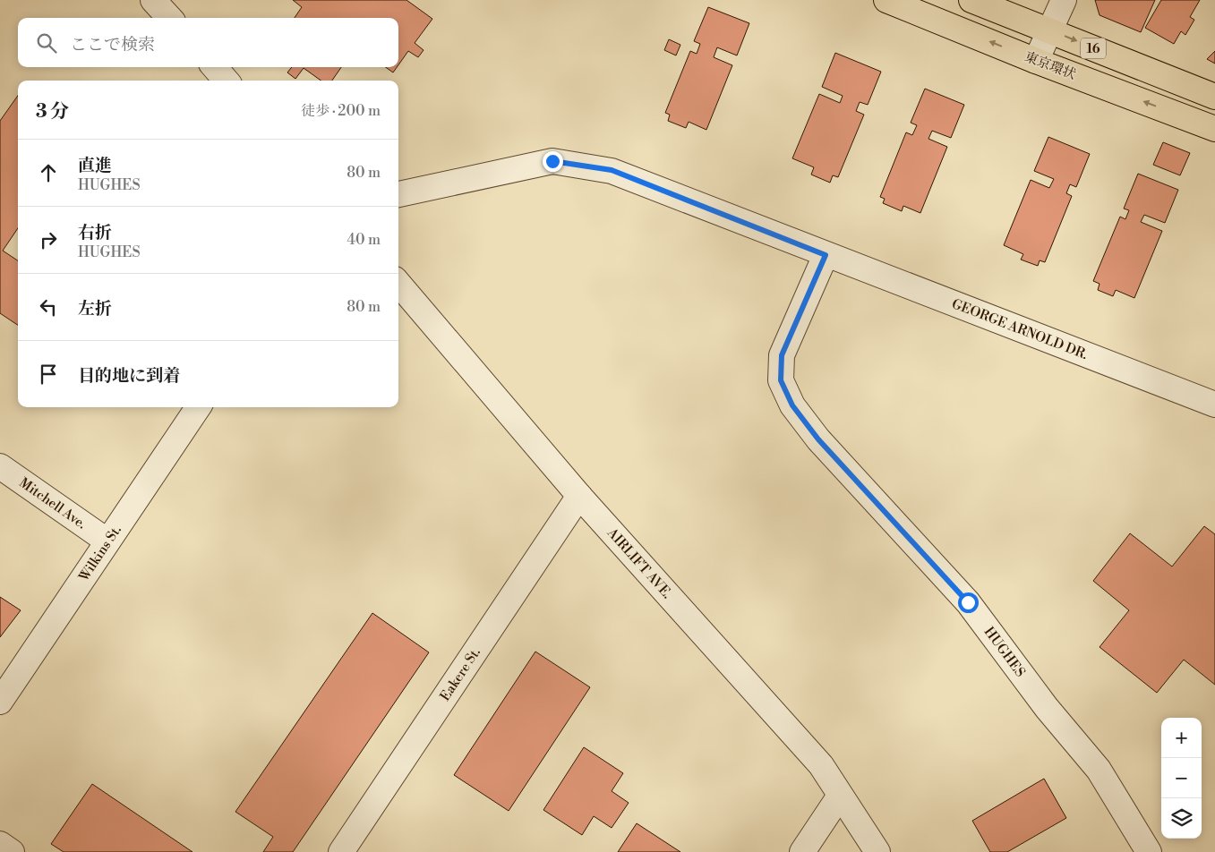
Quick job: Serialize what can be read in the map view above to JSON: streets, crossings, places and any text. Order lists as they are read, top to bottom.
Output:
{
  "streets": {
    "highway": ["16", "東京環状"],
    "street": [
      "GEORGE ARNOLD DR.",
      "Mitchell Ave.",
      "Wilkins St.",
      "AIRLIFT AVE.",
      "HUGHES",
      "Eakere St."
    ]
  },
  "crossings": [
    ["GEORGE ARNOLD DR.", "HUGHES"],
    ["Mitchell Ave.", "Wilkins St."],
    ["AIRLIFT AVE.", "Eakere St."]
  ],
  "page": {
    "search": "ここで検索",
    "heading": ["3 分", "徒歩 · 200 m"],
    "list": [
      ["直進", "HUGHES", "80 m"],
      ["右折", "HUGHES", "40 m"],
      ["左折", "80 m"],
      "目的地に到着"
    ],
    "map_buttons": ["+", "−"]
  }
}
